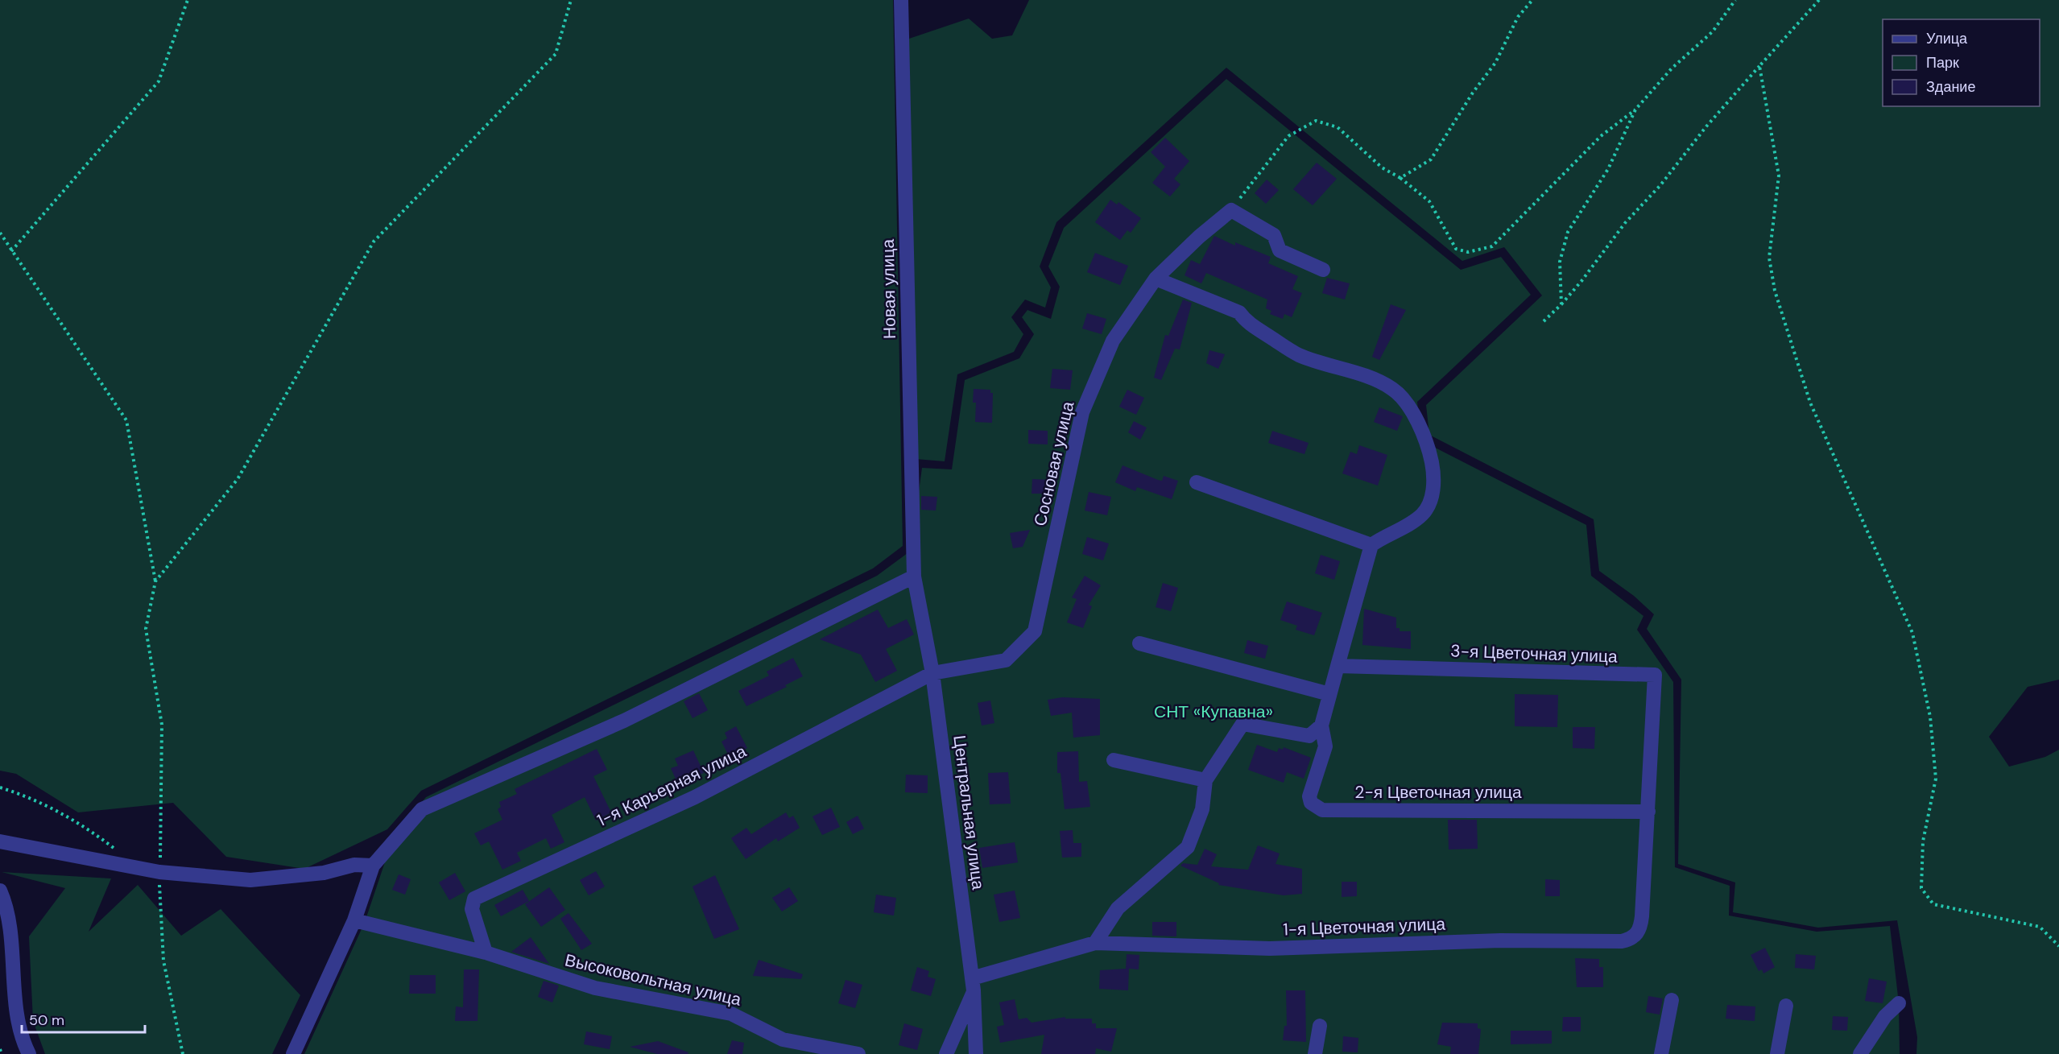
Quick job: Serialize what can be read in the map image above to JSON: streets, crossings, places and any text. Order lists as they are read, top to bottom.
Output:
{
  "streets": {
    "street": [
      "Новая улица",
      "Сосновая улица",
      "3-я Цветочная улица",
      "1-я Карьерная улица",
      "2-я Цветочная улица",
      "Центральная улица",
      "1-я Цветочная улица",
      "Высоковольтная улица"
    ]
  },
  "crossings": [
    ["Новая улица", "Центральная улица"],
    ["Сосновая улица", "1-я Карьерная улица"],
    ["Сосновая улица", "Центральная улица"],
    ["3-я Цветочная улица", "2-я Цветочная улица"],
    ["3-я Цветочная улица", "1-я Цветочная улица"],
    ["1-я Карьерная улица", "Центральная улица"],
    ["1-я Карьерная улица", "Высоковольтная улица"],
    ["2-я Цветочная улица", "1-я Цветочная улица"],
    ["Центральная улица", "1-я Цветочная улица"]
  ],
  "parks": ["СНТ «Купавна»"],
  "legend": ["Улица", "Парк", "Здание"],
  "scale_bar": "50 m"
}
